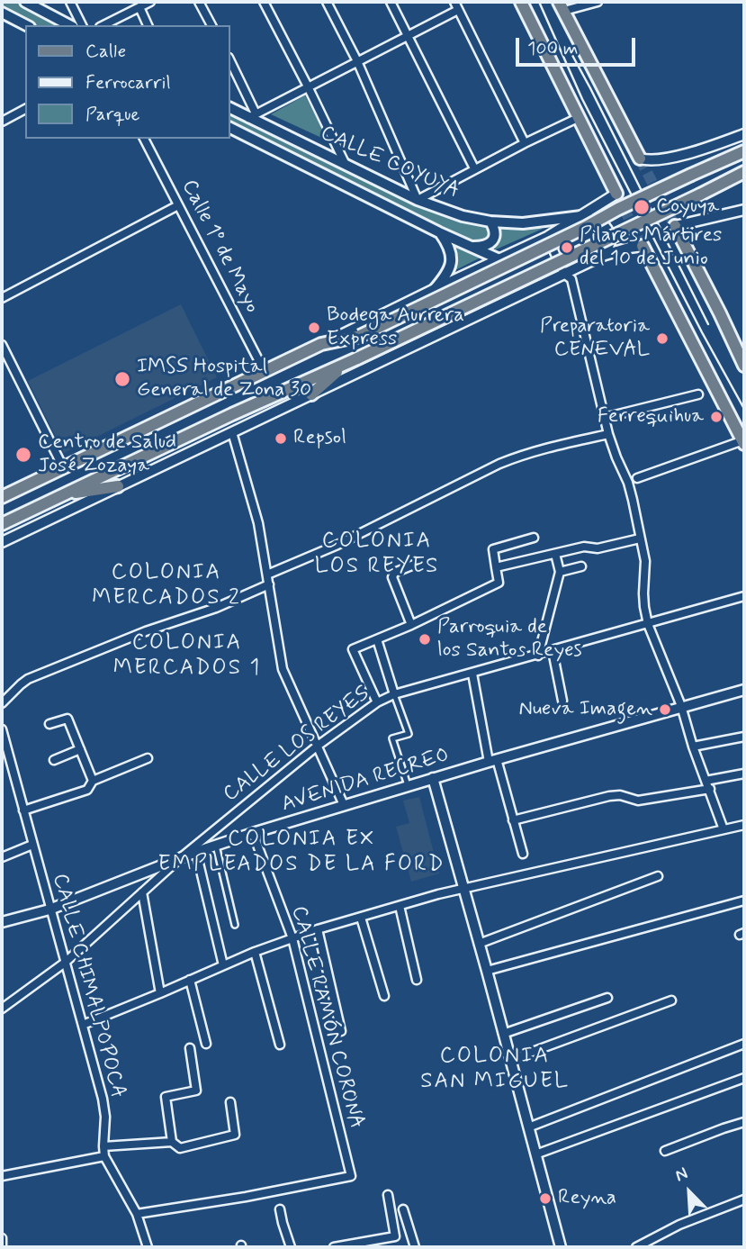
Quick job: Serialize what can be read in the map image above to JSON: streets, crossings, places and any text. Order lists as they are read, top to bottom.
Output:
{
  "streets": {
    "main road": ["CALLE COYUYA"],
    "street": [
      "Calle 1º de Mayo",
      "CALLE LOS REYES",
      "AVENIDA RECREO",
      "CALLE CHIMALPOPOCA",
      "CALLE RAMÓN CORONA"
    ]
  },
  "crossings": [
    ["CALLE LOS REYES", "AVENIDA RECREO"],
    ["CALLE LOS REYES", "CALLE CHIMALPOPOCA"],
    ["AVENIDA RECREO", "CALLE CHIMALPOPOCA"],
    ["AVENIDA RECREO", "CALLE RAMÓN CORONA"],
    ["CALLE CHIMALPOPOCA", "CALLE RAMÓN CORONA"]
  ],
  "districts": [
    "COLONIA LOS REYES",
    "COLONIA MERCADOS 2",
    "COLONIA MERCADOS 1",
    "COLONIA EX EMPLEADOS DE LA FORD",
    "COLONIA SAN MIGUEL"
  ],
  "places": [
    "Coyuya",
    "Pilares Mártires del 10 de Junio",
    "Bodega Aurrera Express",
    "Preparatoria CENEVAL",
    "IMSS Hospital General de Zona 30",
    "Ferrequihua",
    "Repsol",
    "Centro de Salud José Zozaya",
    "Parroquia de los Santos Reyes",
    "Nueva Imagen",
    "Reyna"
  ],
  "legend": ["Calle", "Ferrocarril", "Parque"],
  "scale_bar": "100 m",
  "north": "top left"
}
